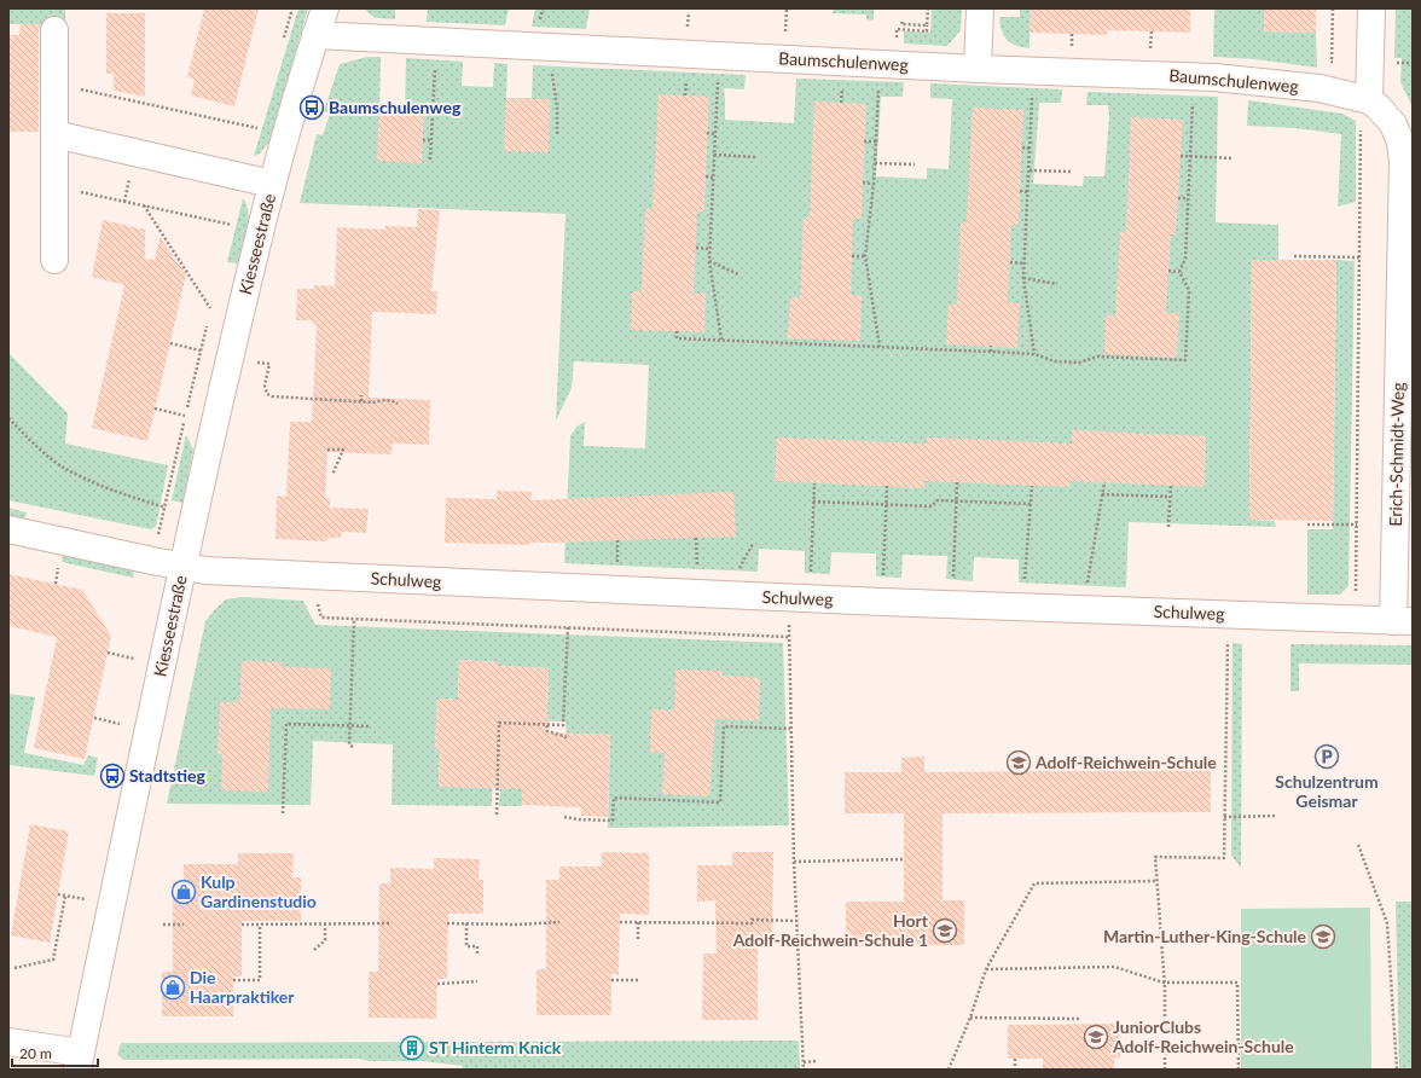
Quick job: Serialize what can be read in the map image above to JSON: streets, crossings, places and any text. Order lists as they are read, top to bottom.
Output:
{
  "streets": {
    "street": [
      "Baumschulenweg",
      "Kiesseestraße",
      "Erich-Schmidt-Weg",
      "Schulweg"
    ]
  },
  "crossings": [
    ["Baumschulenweg", "Kiesseestraße"],
    ["Baumschulenweg", "Erich-Schmidt-Weg"],
    ["Kiesseestraße", "Schulweg"],
    ["Erich-Schmidt-Weg", "Schulweg"]
  ],
  "places": {
    "bus stop": ["Baumschulenweg", "Stadtstieg"],
    "parking": ["Schulzentrum Geismar"],
    "school or university": [
      "Adolf-Reichwein-Schule",
      "Hort Adolf-Reichwein-Schule 1",
      "Martin-Luther-King-Schule",
      "JuniorClubs Adolf-Reichwein-Schule"
    ],
    "shop": ["Kulp Gardinenstudio", "Die Haarpraktiker"],
    "building": ["ST Hinterm Knick"]
  },
  "scale_bar": "20 m"
}
